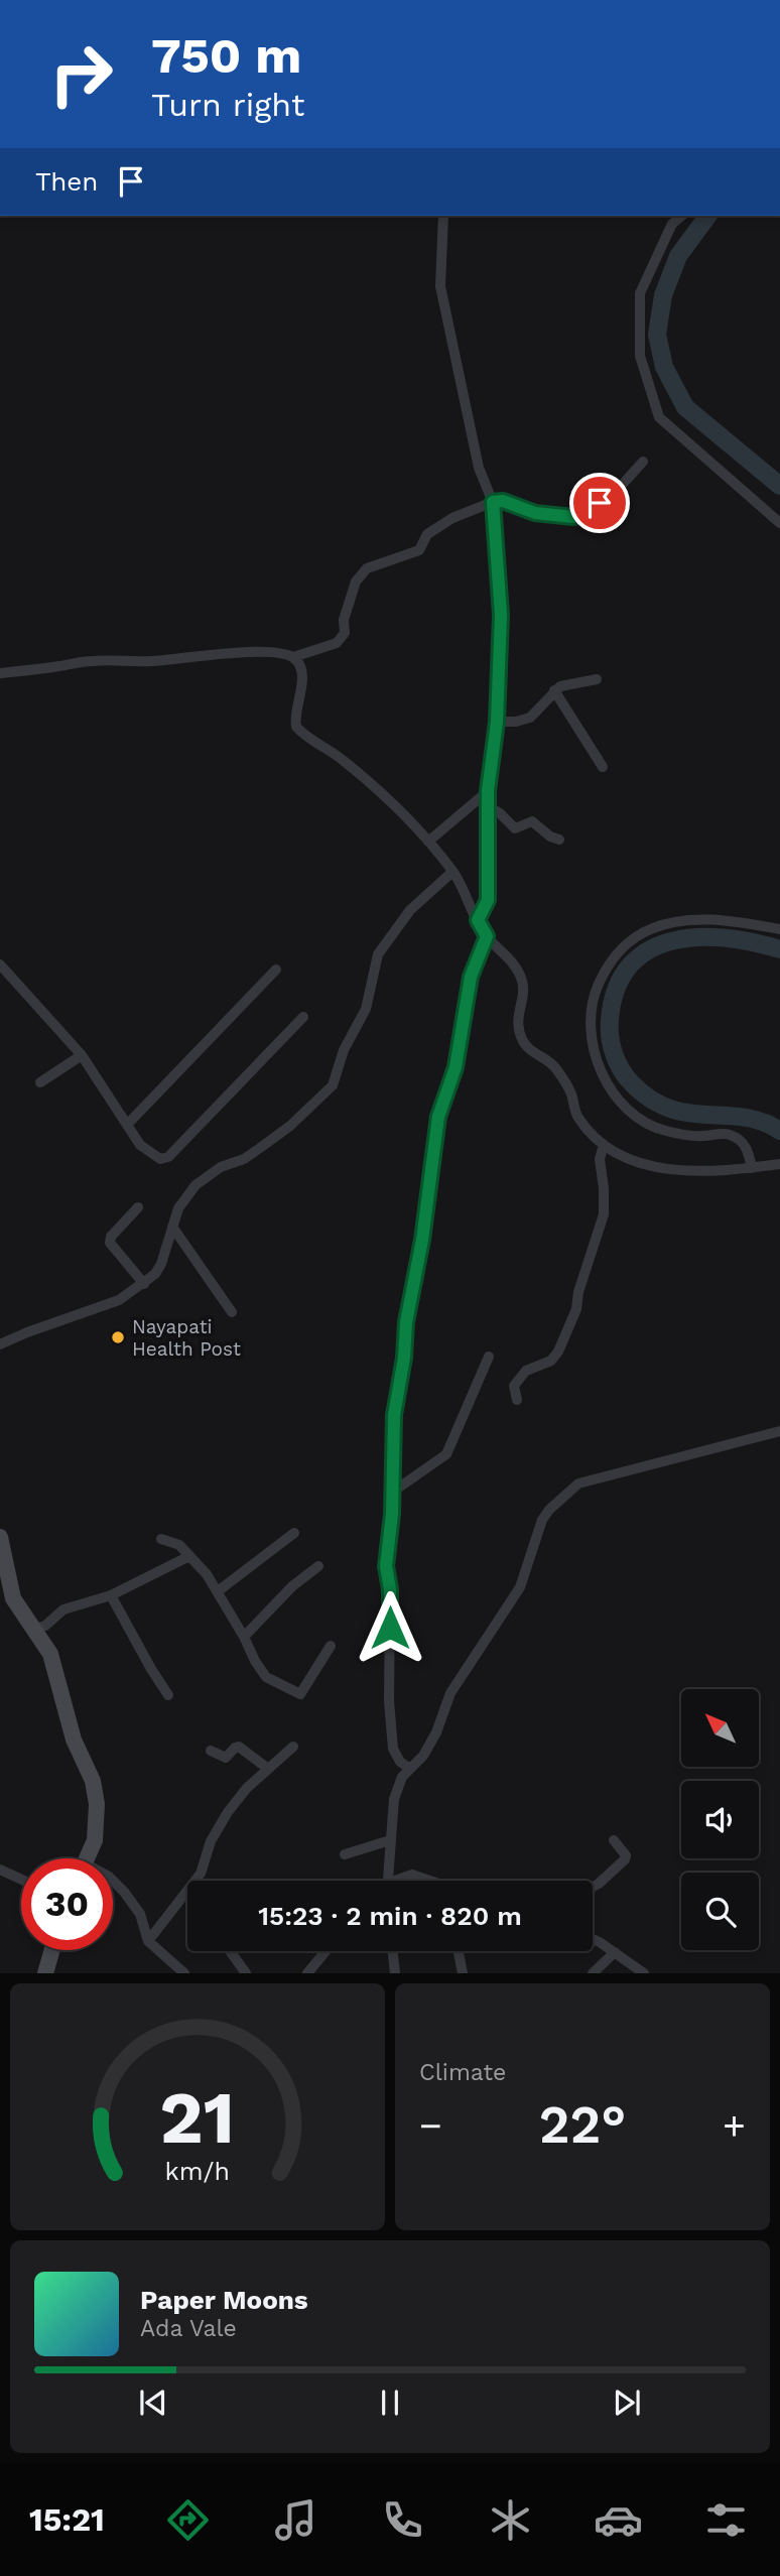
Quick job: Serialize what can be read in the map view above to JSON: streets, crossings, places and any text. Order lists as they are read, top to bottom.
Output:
{
  "places": ["Nayapati Health Post"],
  "north": "top left",
  "page": {
    "turn": ["750 m", "Turn right"],
    "then": "Then",
    "limit": "30",
    "trip": "15:23 · 2 min · 820 m",
    "tile": "Climate",
    "heat": ["−", "22°", "+"],
    "song": ["Paper Moons", "Ada Vale"],
    "tabs": "15:21",
    "gauge": ["21", "km/h"]
  }
}
